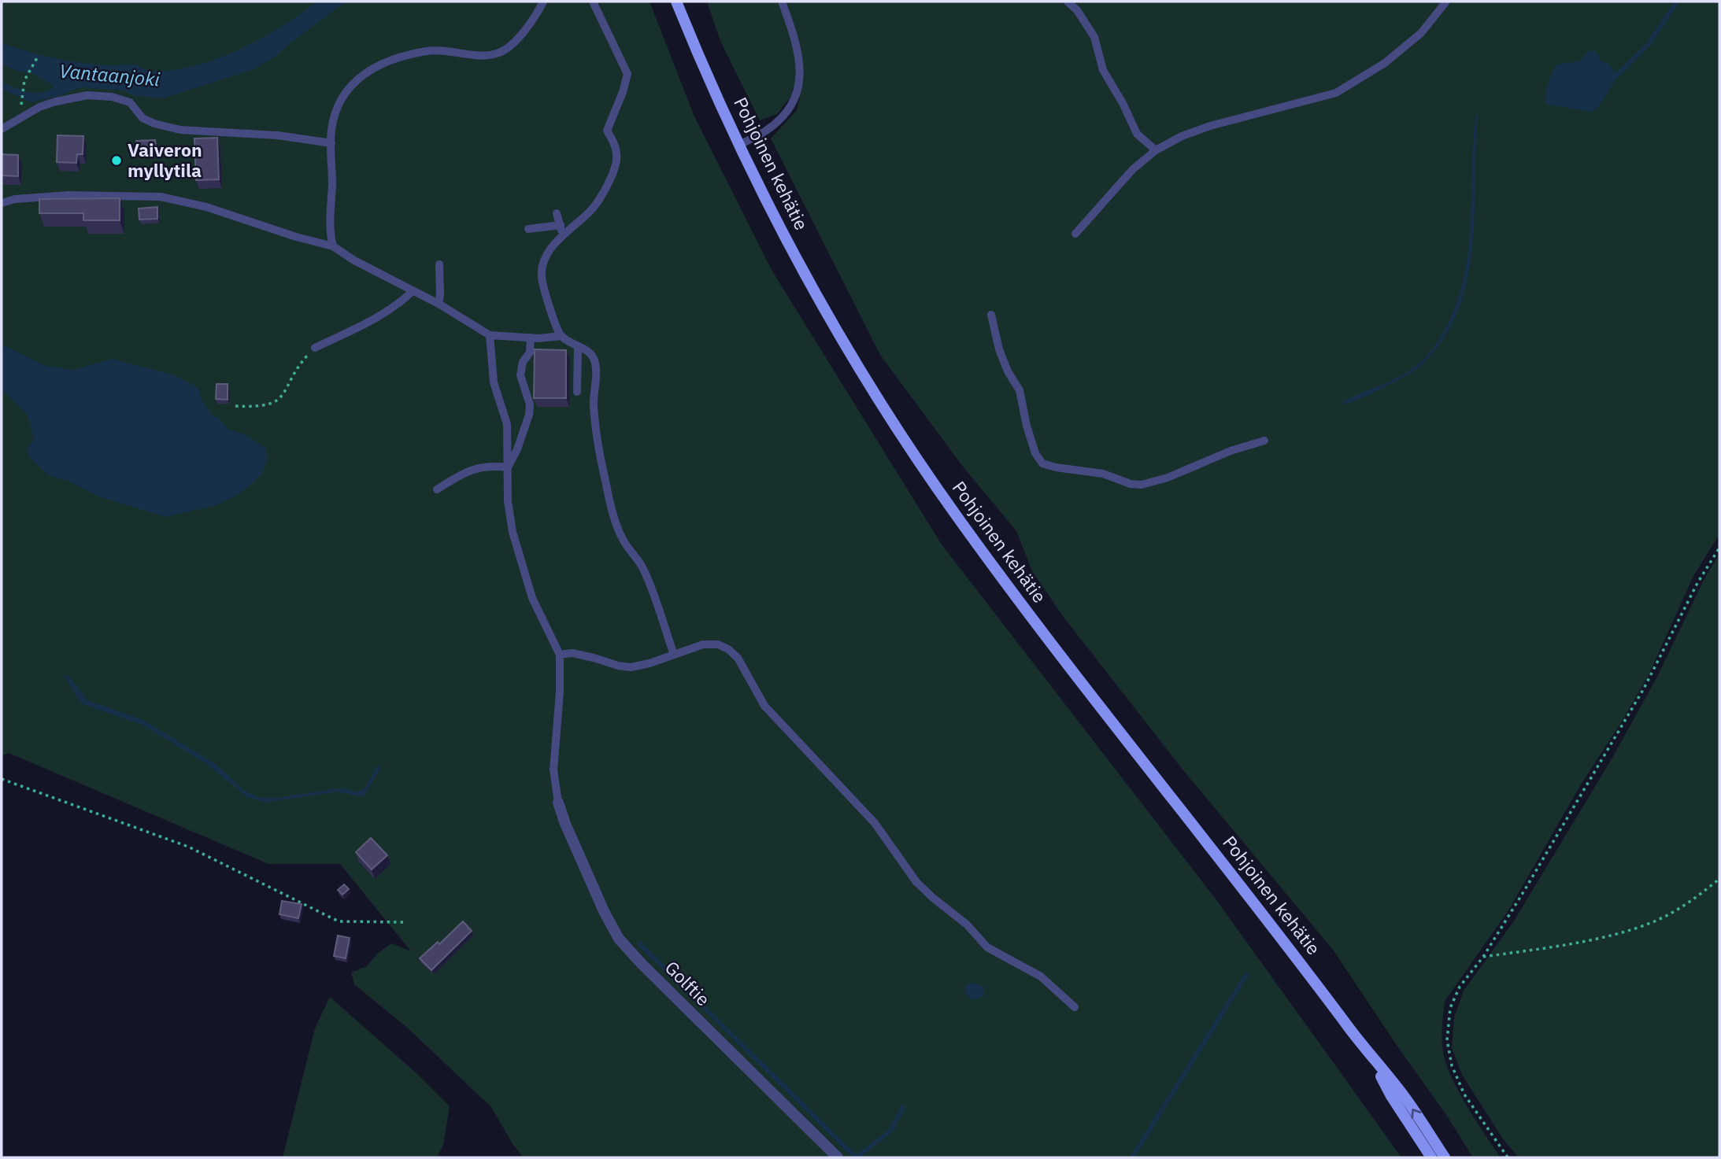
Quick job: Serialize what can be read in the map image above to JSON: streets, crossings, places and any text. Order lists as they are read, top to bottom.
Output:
{
  "streets": {
    "main road": ["Pohjoinen kehätie"],
    "street": ["Golftie"]
  },
  "water": ["Vantaanjoki"],
  "places": ["Vaiveron myllytila"]
}
